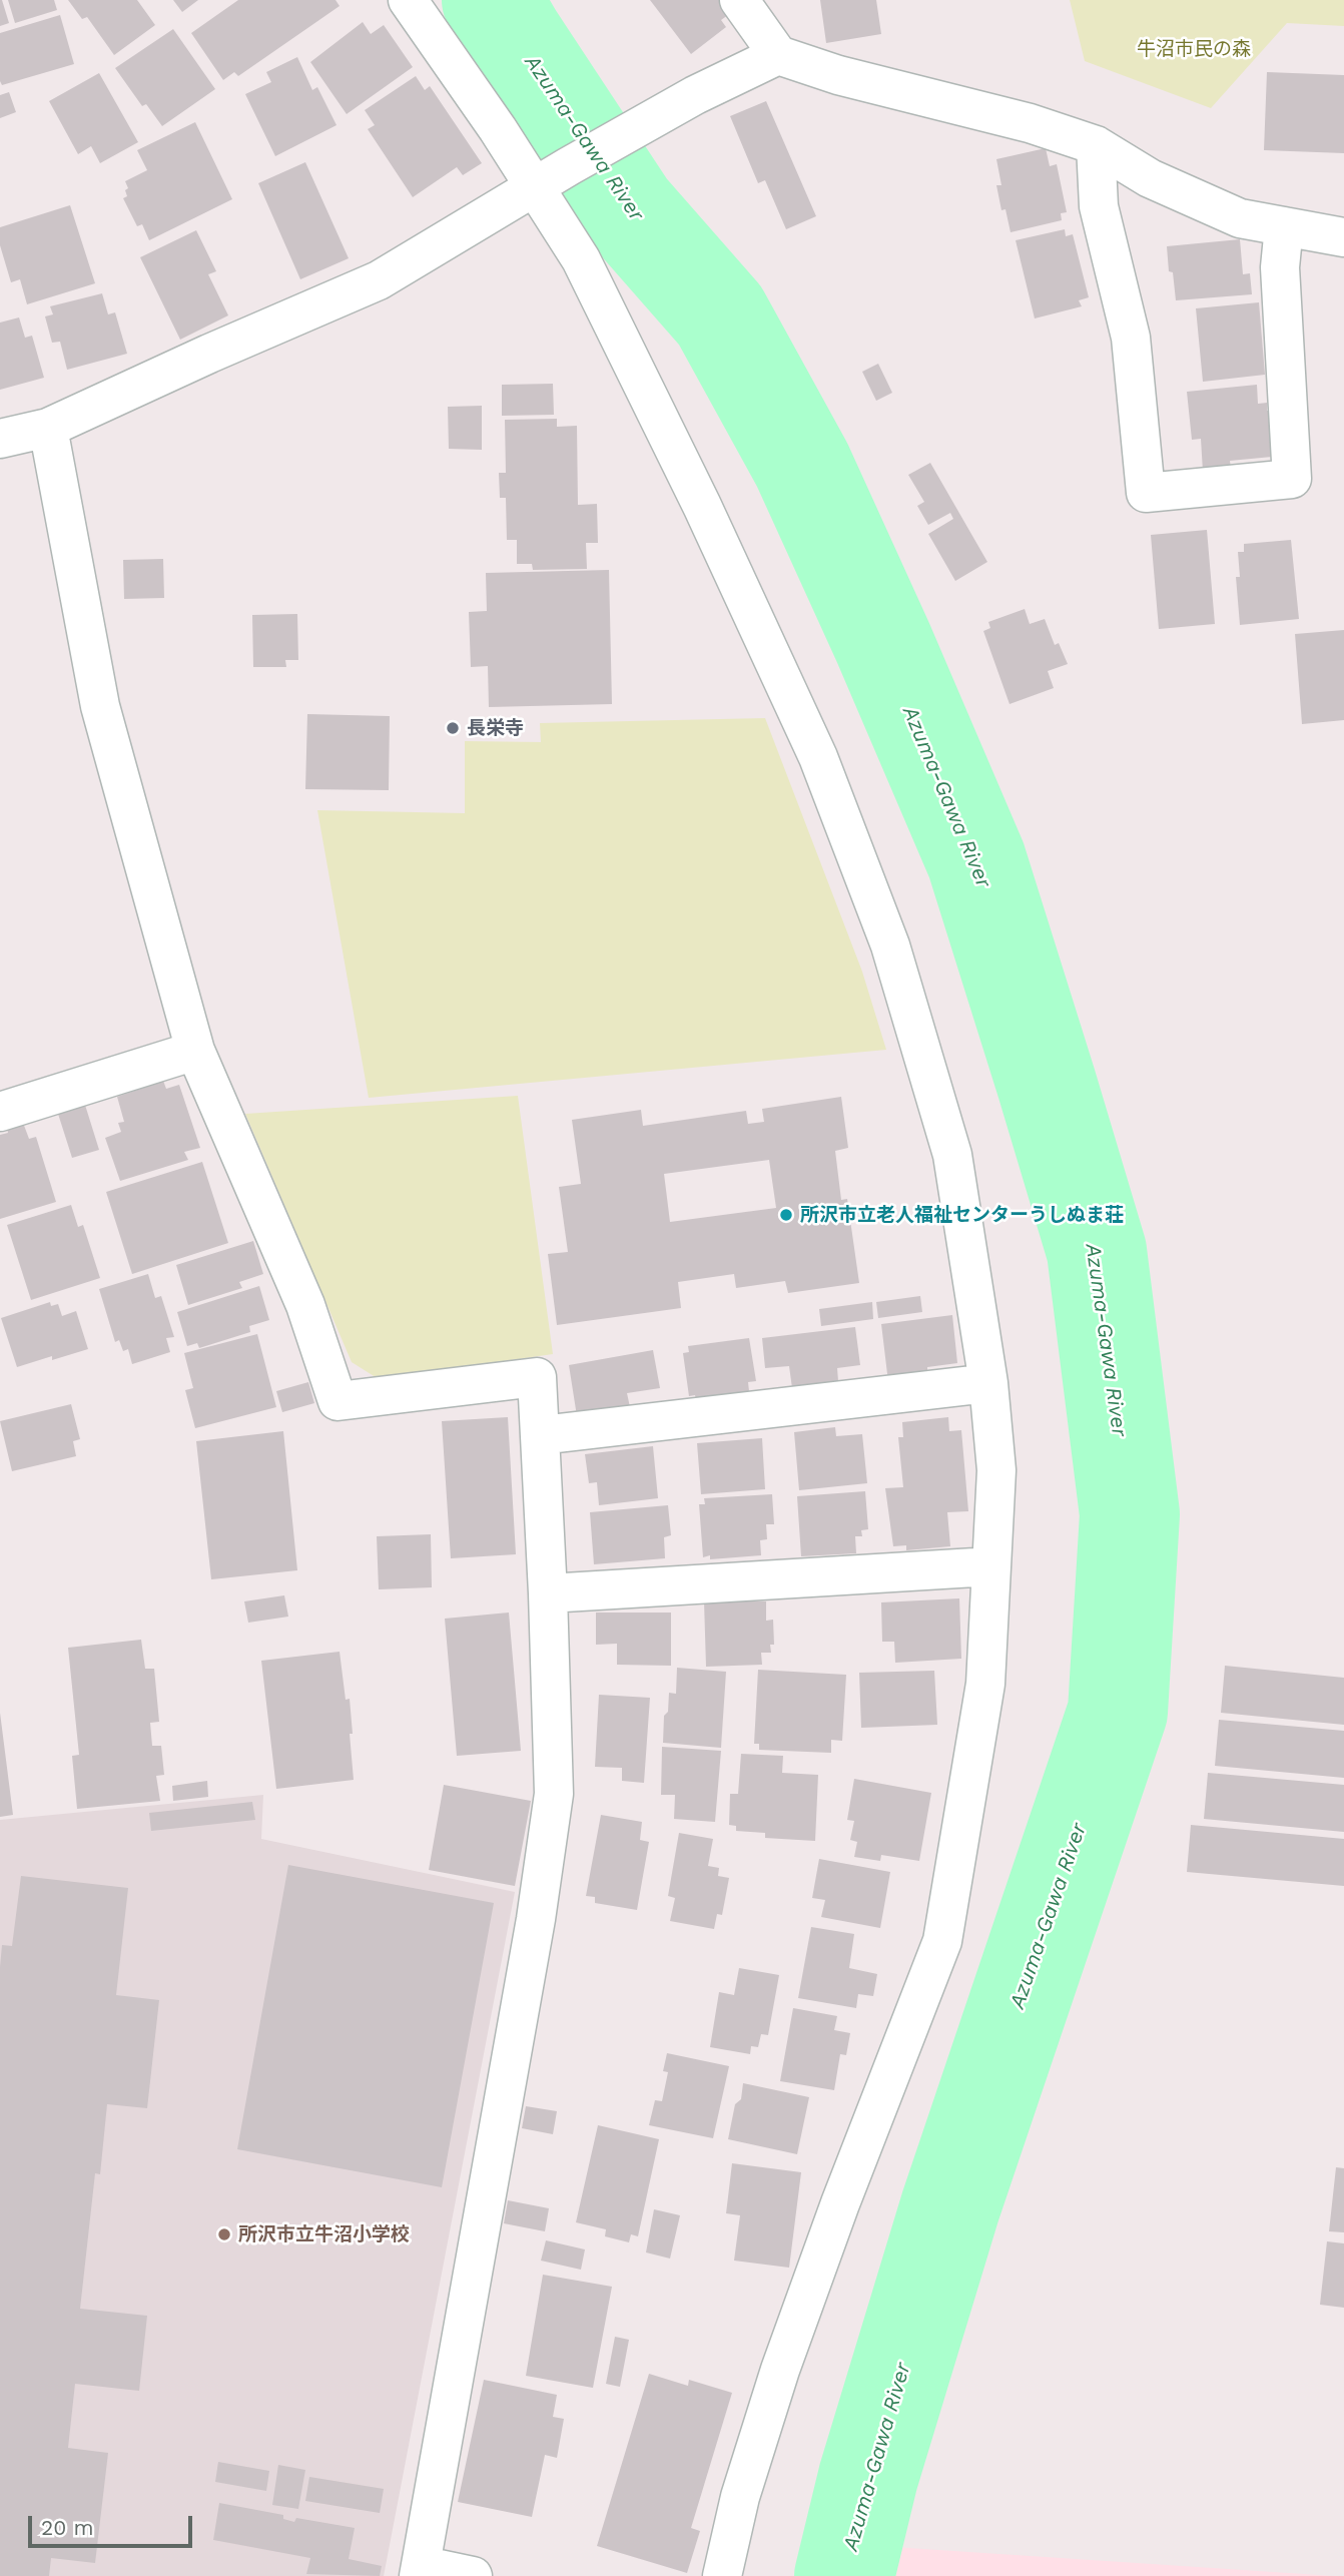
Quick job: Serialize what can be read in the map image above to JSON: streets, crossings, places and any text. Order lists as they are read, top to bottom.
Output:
{
  "water": ["Azuma-Gawa River"],
  "parks": ["牛沼市民の森"],
  "places": ["長栄寺", "所沢市立老人福祉センターうしぬま荘", "所沢市立牛沼小学校"],
  "scale_bar": "20 m"
}
